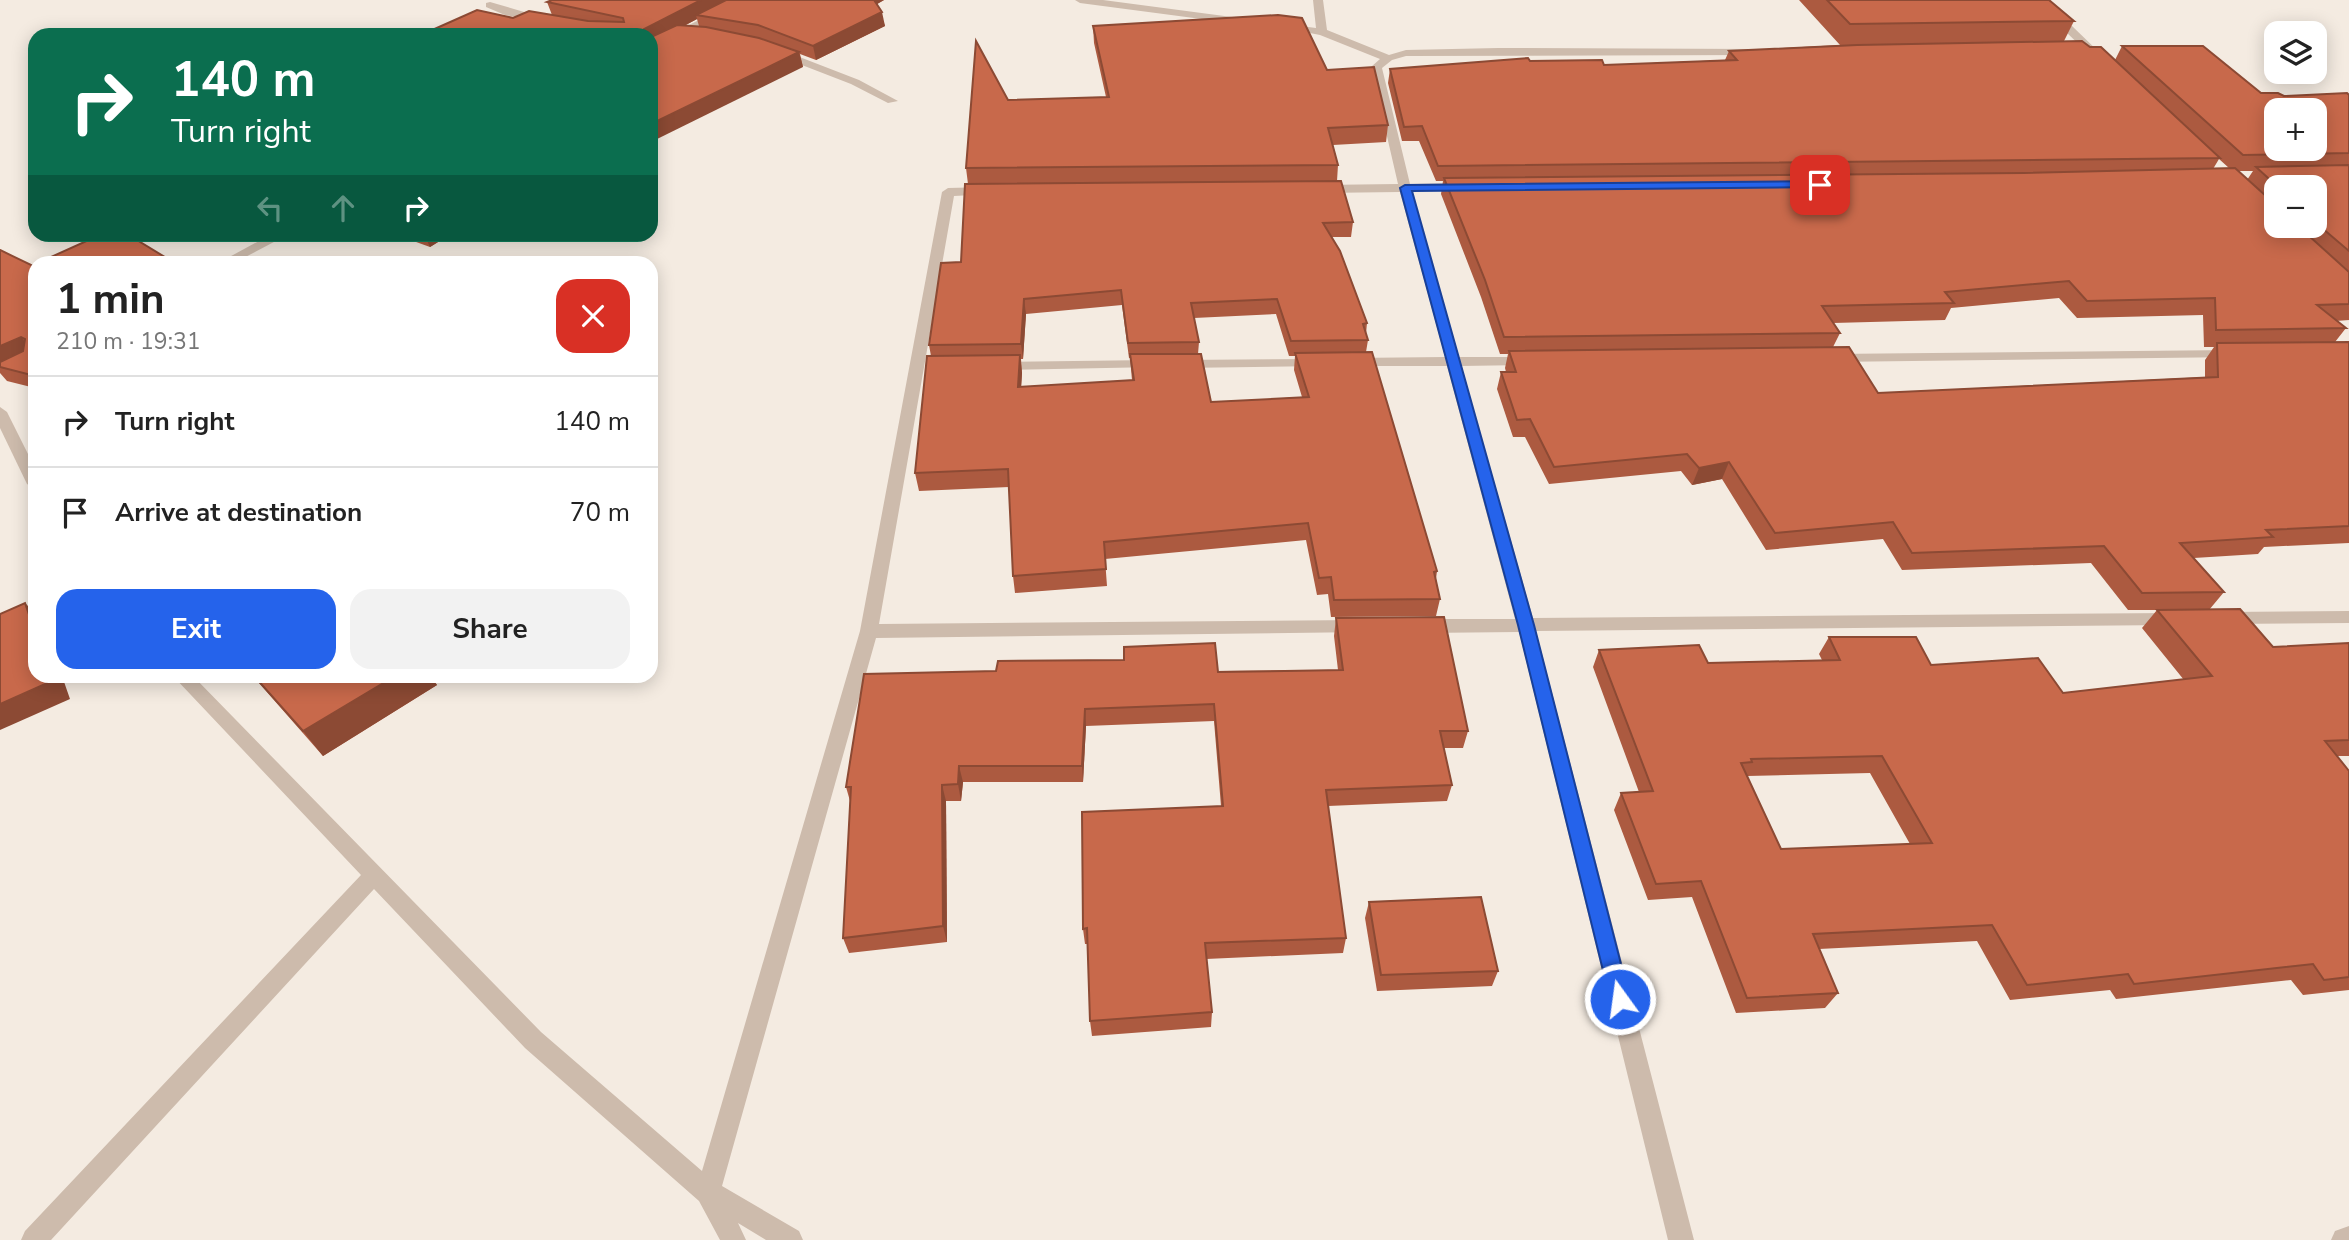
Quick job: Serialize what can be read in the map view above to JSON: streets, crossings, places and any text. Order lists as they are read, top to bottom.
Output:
{
  "page": {
    "map_buttons": ["+", "−"],
    "turn": ["140 m", "Turn right"],
    "heading": ["1 min", "210 m · 19:31"],
    "list": [
      {
        "name": "Turn right",
        "value": "140 m"
      },
      {
        "name": "Arrive at destination",
        "value": "70 m"
      }
    ],
    "buttons": ["Exit", "Share"]
  }
}
